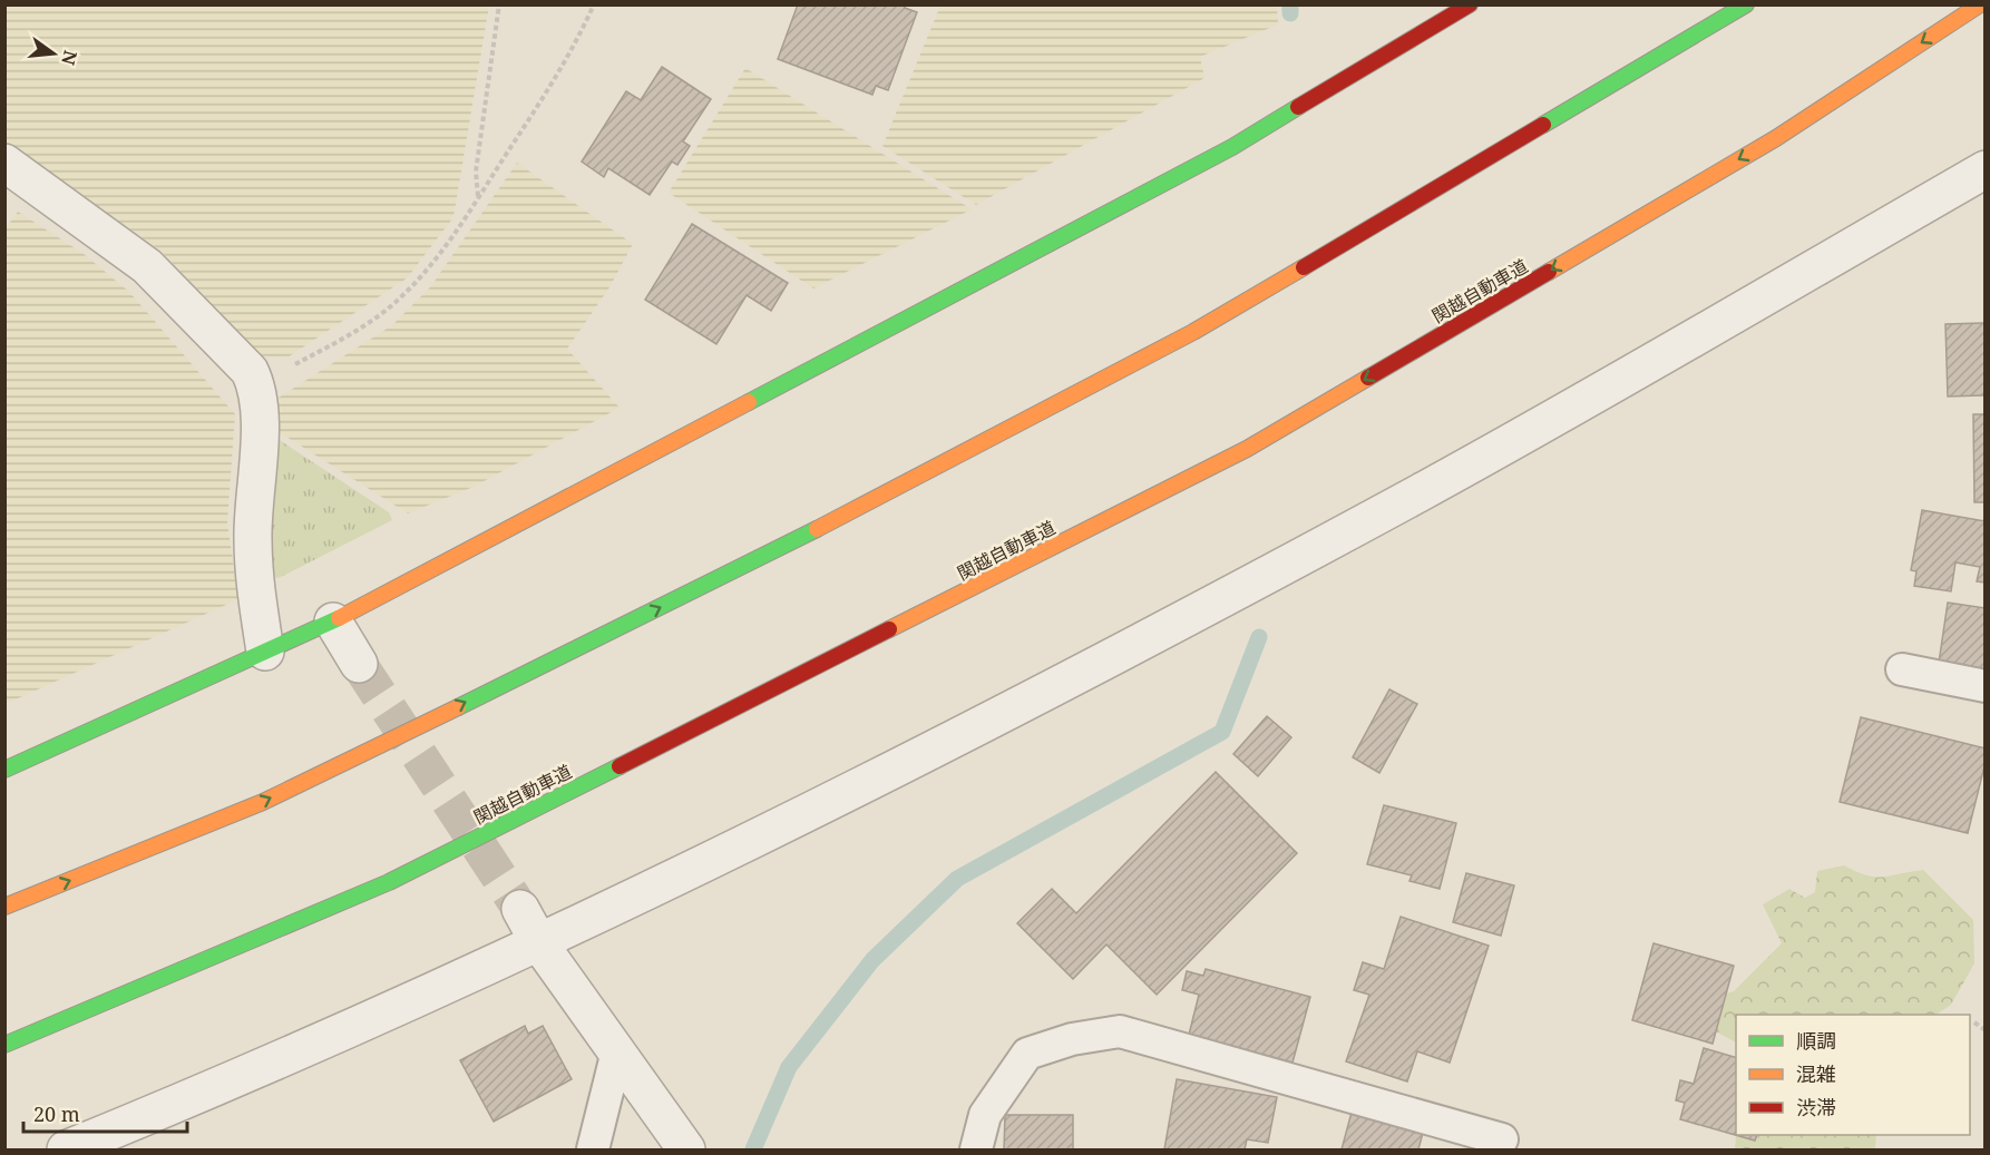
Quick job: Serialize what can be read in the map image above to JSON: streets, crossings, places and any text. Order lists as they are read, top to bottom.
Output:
{
  "streets": {
    "main road": ["関越自動車道"]
  },
  "legend": ["順調", "混雑", "渋滞"],
  "scale_bar": "20 m",
  "north": "right"
}
